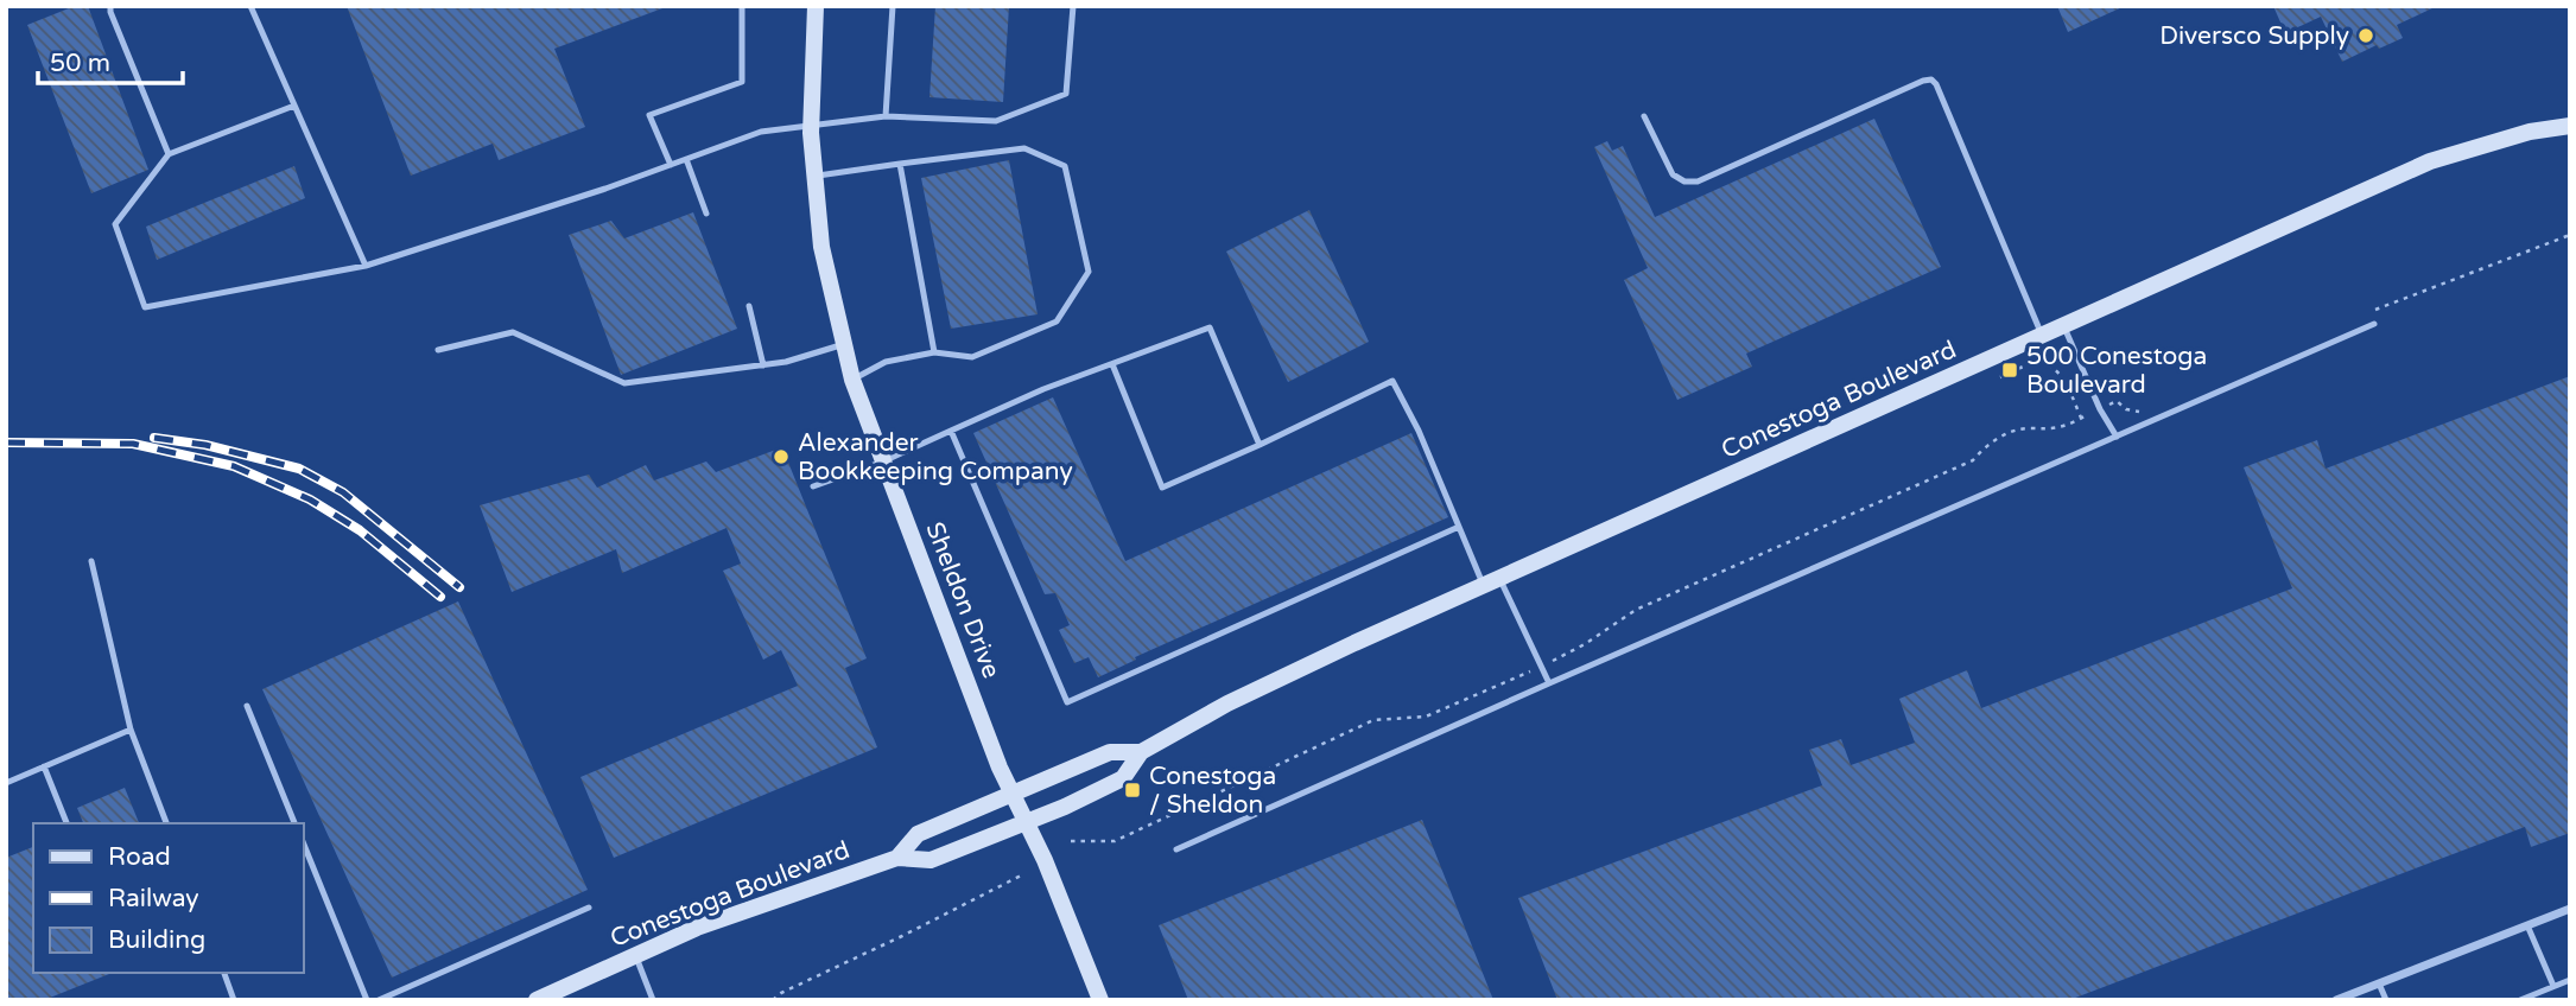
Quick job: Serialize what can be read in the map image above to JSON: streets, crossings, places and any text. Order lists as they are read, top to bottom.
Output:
{
  "streets": {
    "street": ["Conestoga Boulevard", "Sheldon Drive"]
  },
  "crossings": [
    ["Conestoga Boulevard", "Sheldon Drive"]
  ],
  "places": {
    "other": ["Diversco Supply", "Alexander Bookkeeping Company"],
    "transit": ["500 Conestoga Boulevard", "Conestoga / Sheldon"]
  },
  "legend": ["Road", "Railway", "Building"],
  "scale_bar": "50 m"
}
